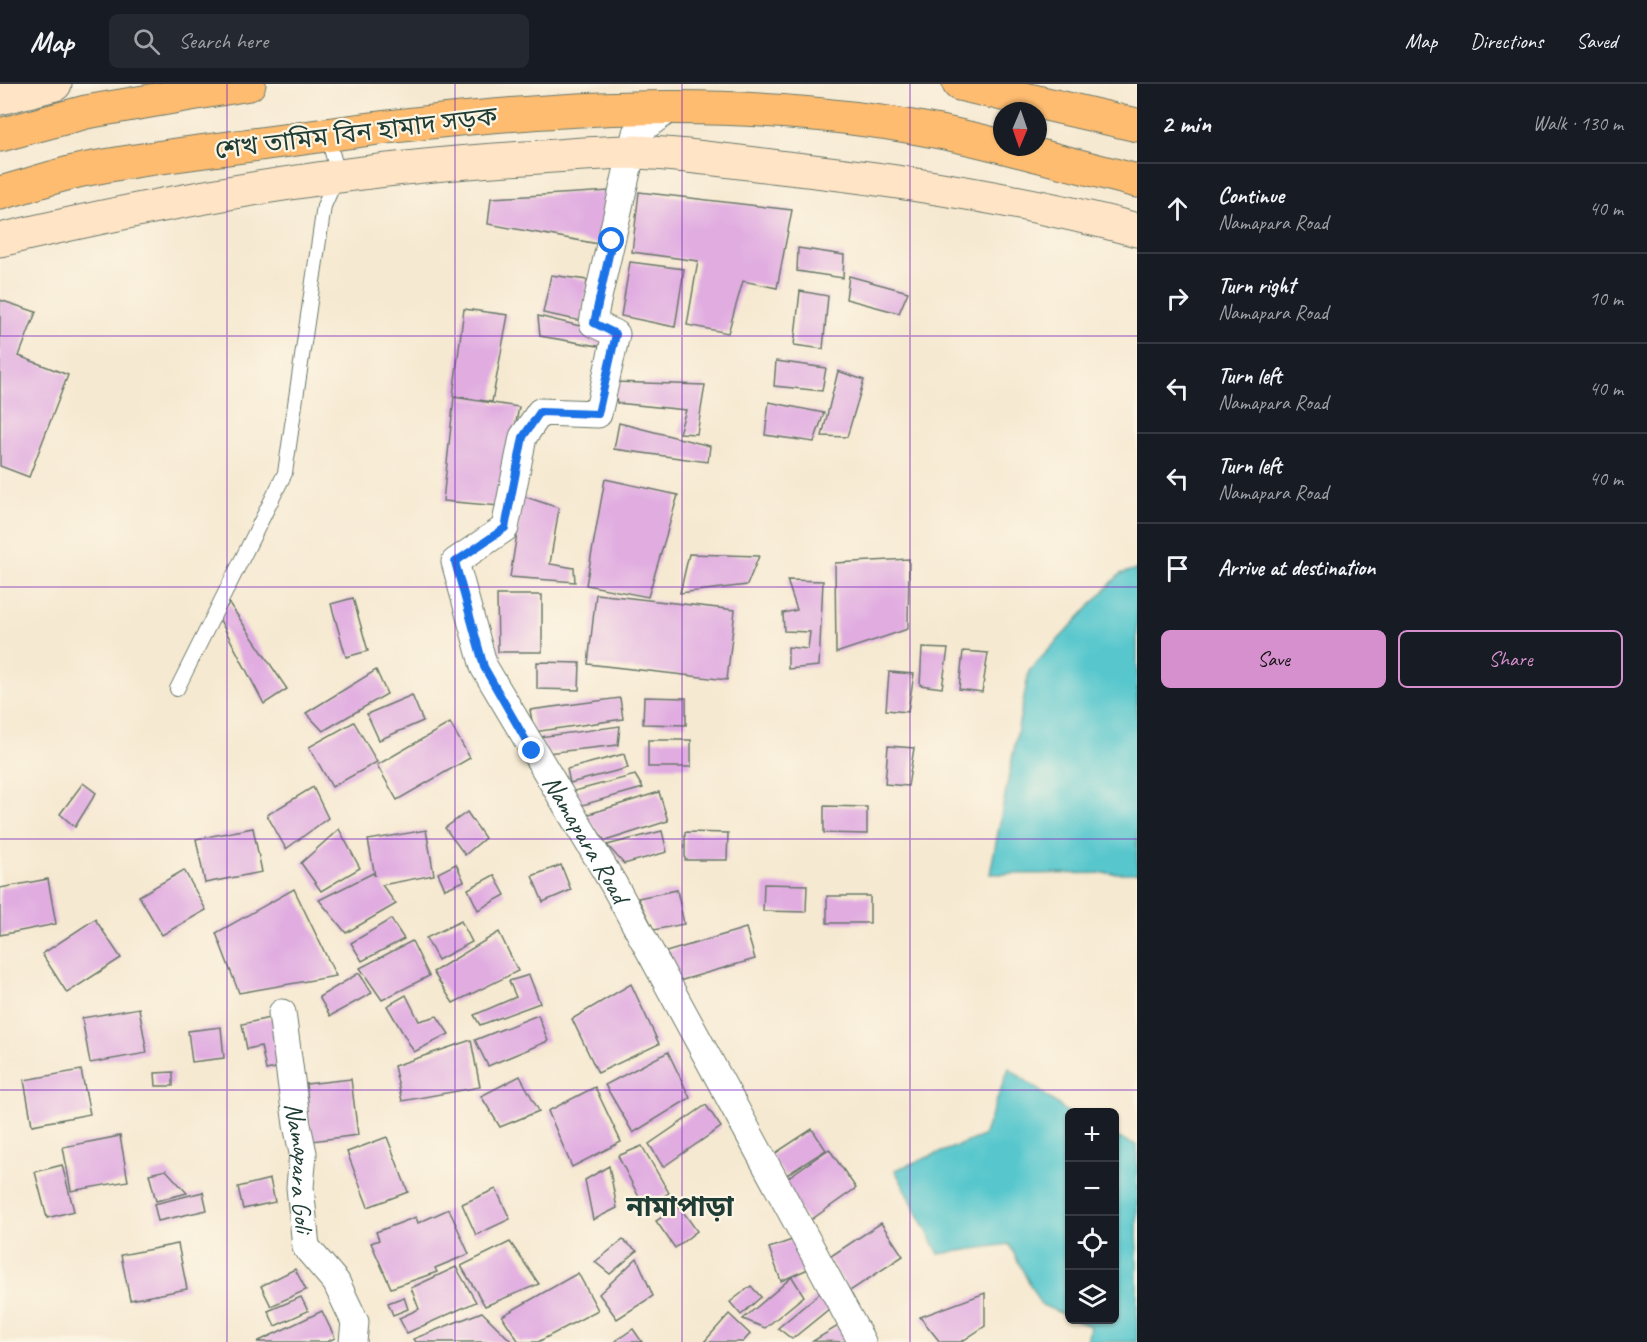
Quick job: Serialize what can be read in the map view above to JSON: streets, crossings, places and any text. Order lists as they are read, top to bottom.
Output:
{
  "streets": {
    "main road": ["শেখ তামিম বিন হামাদ সড়ক"],
    "street": ["Namapara Road", "Namapara Goli"]
  },
  "crossings": [
    ["শেখ তামিম বিন হামাদ সড়ক", "Namapara Road"]
  ],
  "districts": ["নামাপাড়া"],
  "north": "bottom",
  "page": {
    "header": "Map",
    "search": "Search here",
    "nav": ["Map", "Directions", "Saved"],
    "heading": ["2 min", "Walk · 130 m"],
    "list": [
      ["Continue", "Namapara Road", "40 m"],
      ["Turn right", "Namapara Road", "10 m"],
      ["Turn left", "Namapara Road", "40 m"],
      ["Turn left", "Namapara Road", "40 m"],
      "Arrive at destination"
    ],
    "buttons": ["Save", "Share"],
    "map_buttons": ["+", "−"]
  }
}
